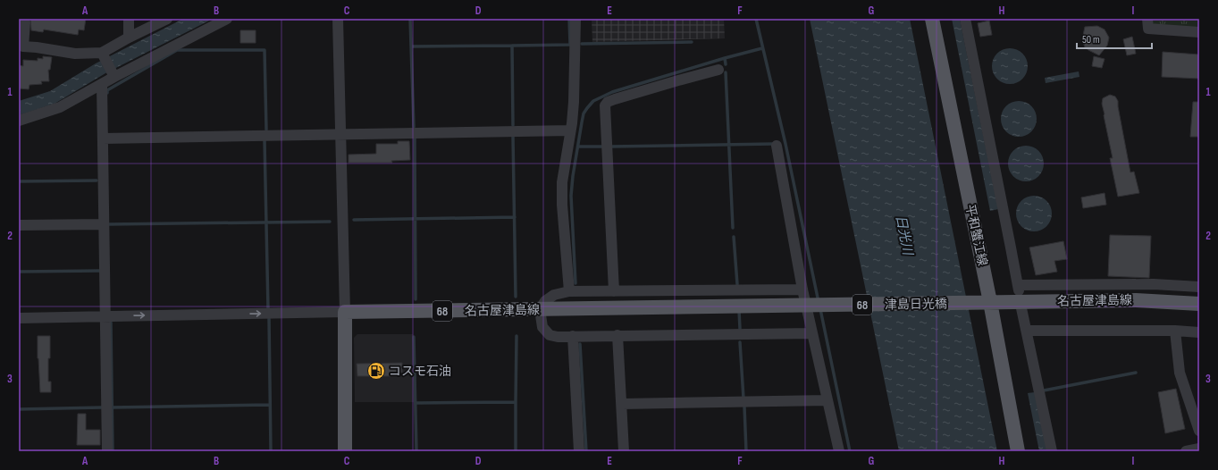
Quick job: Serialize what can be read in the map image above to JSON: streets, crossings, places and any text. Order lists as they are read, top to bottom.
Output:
{
  "streets": {
    "main road": [
      "平和蟹江線",
      "名古屋津島線",
      "津島日光橋",
      "68"
    ]
  },
  "crossings": [
    ["平和蟹江線", "名古屋津島線"],
    ["平和蟹江線", "津島日光橋"],
    ["名古屋津島線", "津島日光橋"]
  ],
  "water": ["日光川"],
  "places": {
    "fuel station": ["コスモ石油"]
  },
  "scale_bar": "50 m",
  "grid": {
    "columns": [
      "A",
      "B",
      "C",
      "D",
      "E",
      "F",
      "G",
      "H",
      "I"
    ],
    "rows": ["1", "2", "3"]
  }
}
